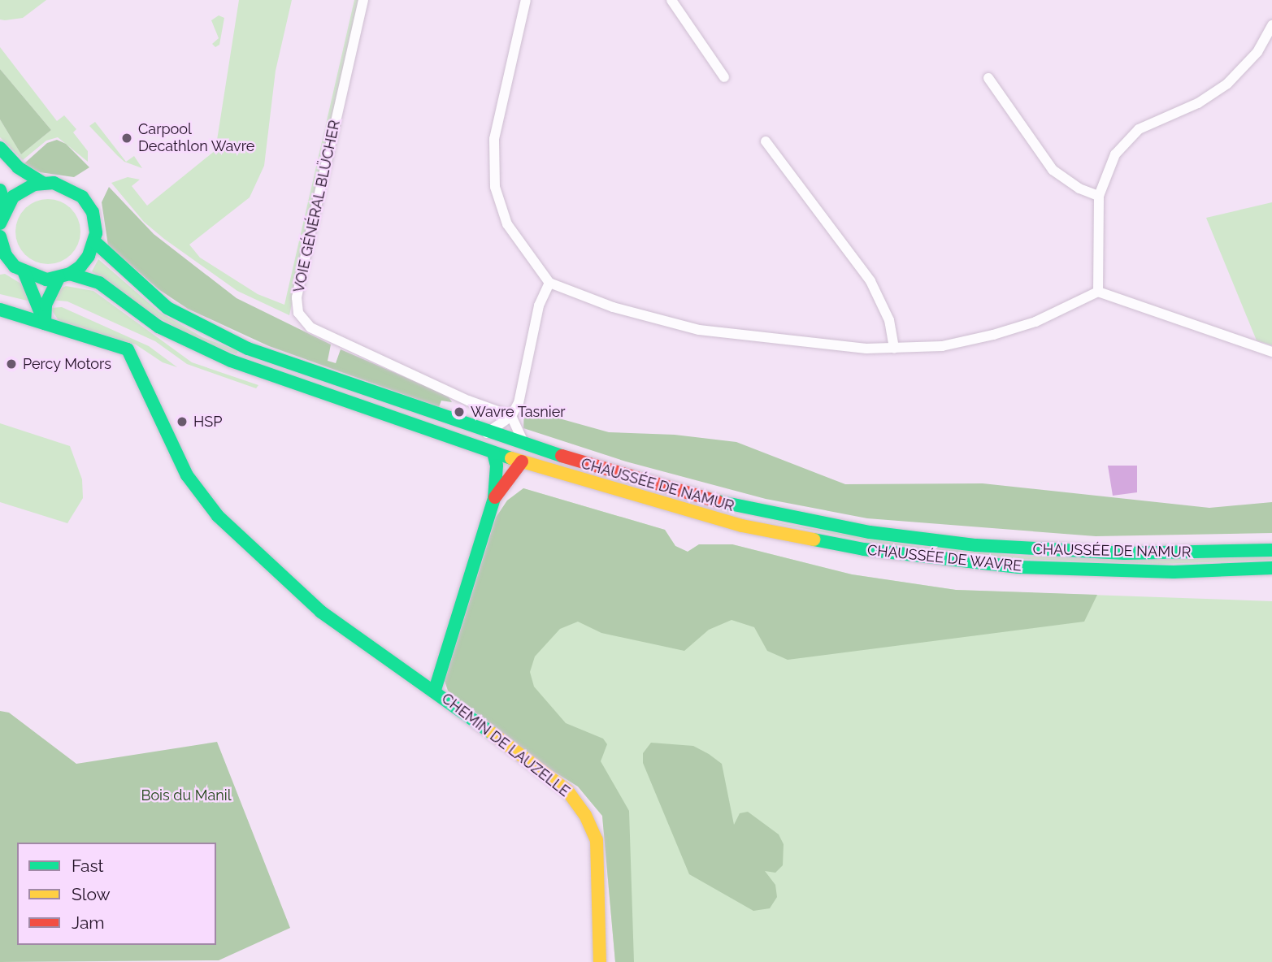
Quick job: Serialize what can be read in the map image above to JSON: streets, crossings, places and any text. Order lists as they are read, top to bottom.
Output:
{
  "streets": {
    "main road": ["CHAUSSÉE DE NAMUR", "CHAUSSÉE DE WAVRE", "CHEMIN DE LAUZELLE"],
    "street": ["VOIE GÉNÉRAL BLÜCHER"]
  },
  "crossings": [
    ["CHAUSSÉE DE NAMUR", "CHAUSSÉE DE WAVRE"]
  ],
  "parks": ["Bois du Manil"],
  "places": [
    "Carpool Decathlon Wavre",
    "Percy Motors",
    "Wavre Tasnier",
    "HSP"
  ],
  "legend": ["Fast", "Slow", "Jam"]
}
